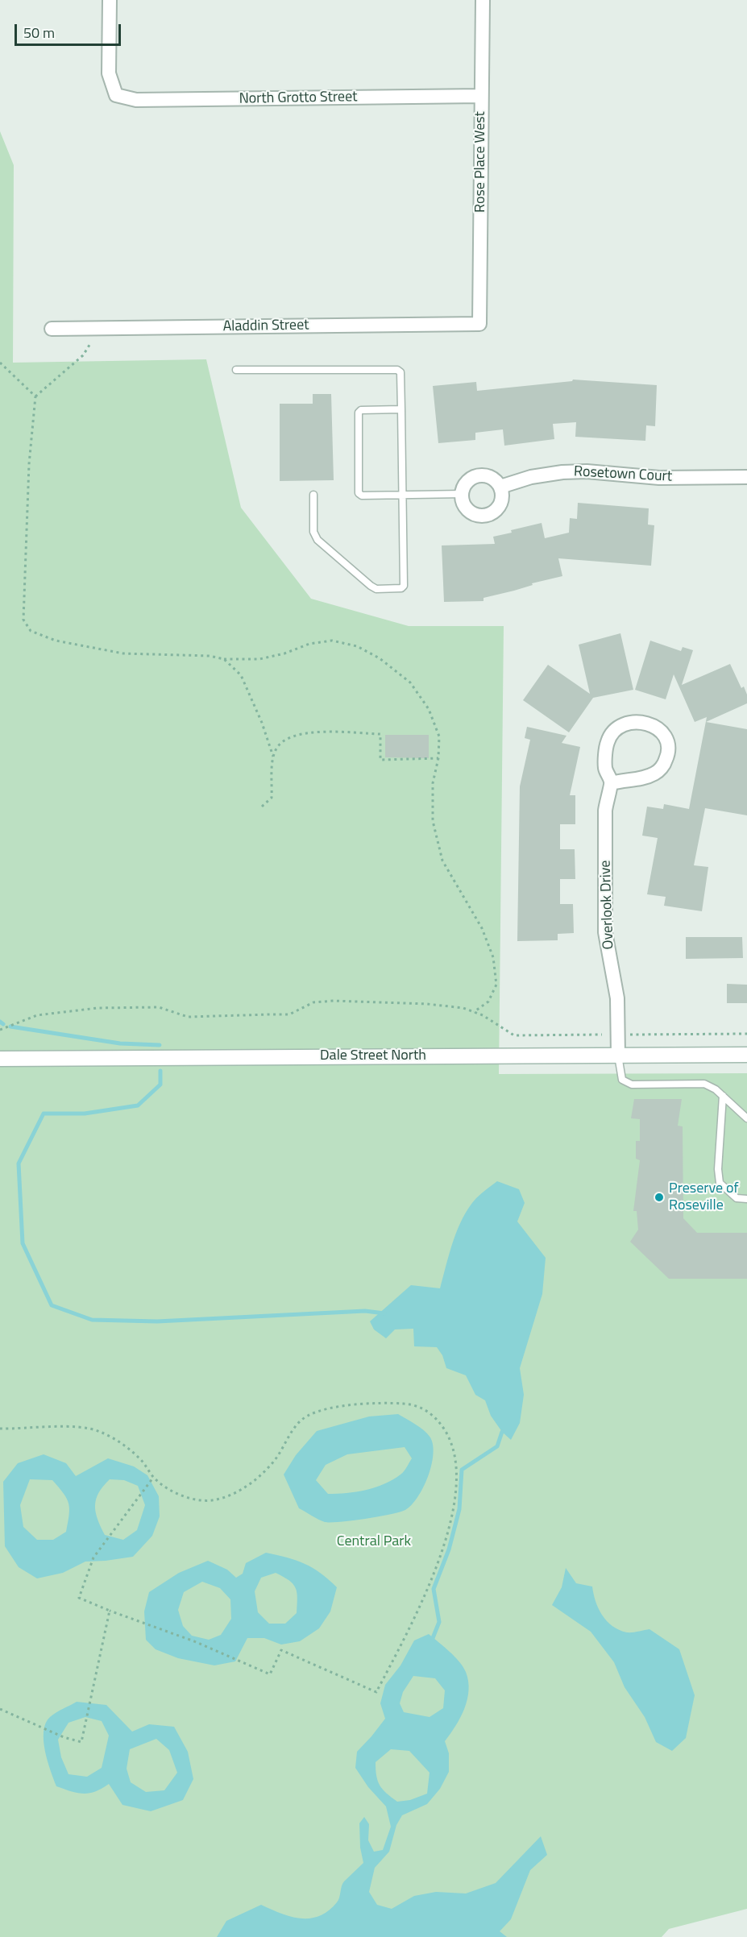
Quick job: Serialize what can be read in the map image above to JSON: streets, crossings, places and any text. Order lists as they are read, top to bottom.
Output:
{
  "streets": {
    "main road": ["Dale Street North"],
    "street": [
      "North Grotto Street",
      "Rose Place West",
      "Aladdin Street",
      "Rosetown Court",
      "Overlook Drive"
    ]
  },
  "crossings": [
    ["North Grotto Street", "Rose Place West"],
    ["Rose Place West", "Aladdin Street"],
    ["Overlook Drive", "Dale Street North"]
  ],
  "parks": ["Central Park"],
  "places": ["Preserve of Roseville"],
  "scale_bar": "50 m"
}
